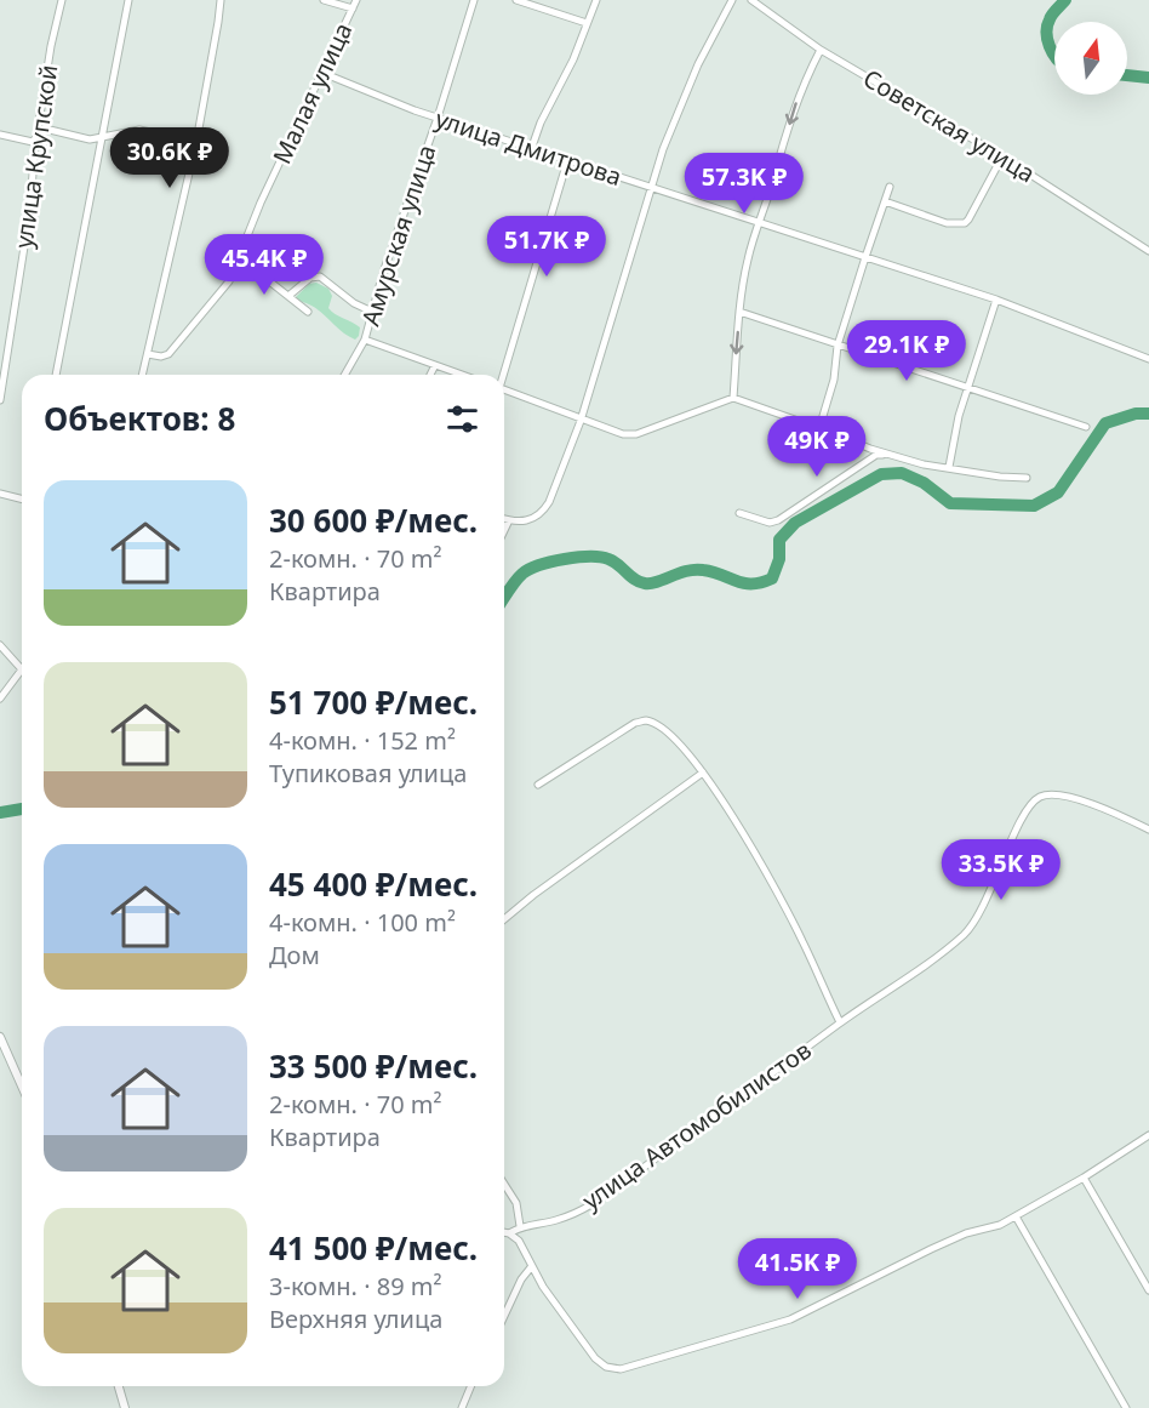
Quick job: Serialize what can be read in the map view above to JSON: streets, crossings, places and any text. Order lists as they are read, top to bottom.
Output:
{
  "streets": {
    "street": [
      "Малая улица",
      "Советская улица",
      "улица Дмитрова",
      "улица Крупской",
      "Амурская улица",
      "улица Автомобилистов"
    ]
  },
  "crossings": [
    ["Малая улица", "улица Дмитрова"],
    ["улица Дмитрова", "Амурская улица"]
  ],
  "north": "top",
  "page": {
    "price": [
      "30.6K ₽",
      "57.3K ₽",
      "51.7K ₽",
      "45.4K ₽",
      "29.1K ₽",
      "49K ₽",
      "33.5K ₽",
      "41.5K ₽"
    ],
    "heading": "Объектов: 8",
    "list": [
      {
        "name": "30 600 ₽/мес.",
        "note": "2-комн. · 70 m² · Квартира"
      },
      {
        "name": "51 700 ₽/мес.",
        "note": "4-комн. · 152 m² · Тупиковая улица"
      },
      {
        "name": "45 400 ₽/мес.",
        "note": "4-комн. · 100 m² · Дом"
      },
      {
        "name": "33 500 ₽/мес.",
        "note": "2-комн. · 70 m² · Квартира"
      },
      {
        "name": "41 500 ₽/мес.",
        "note": "3-комн. · 89 m² · Верхняя улица"
      }
    ]
  }
}
